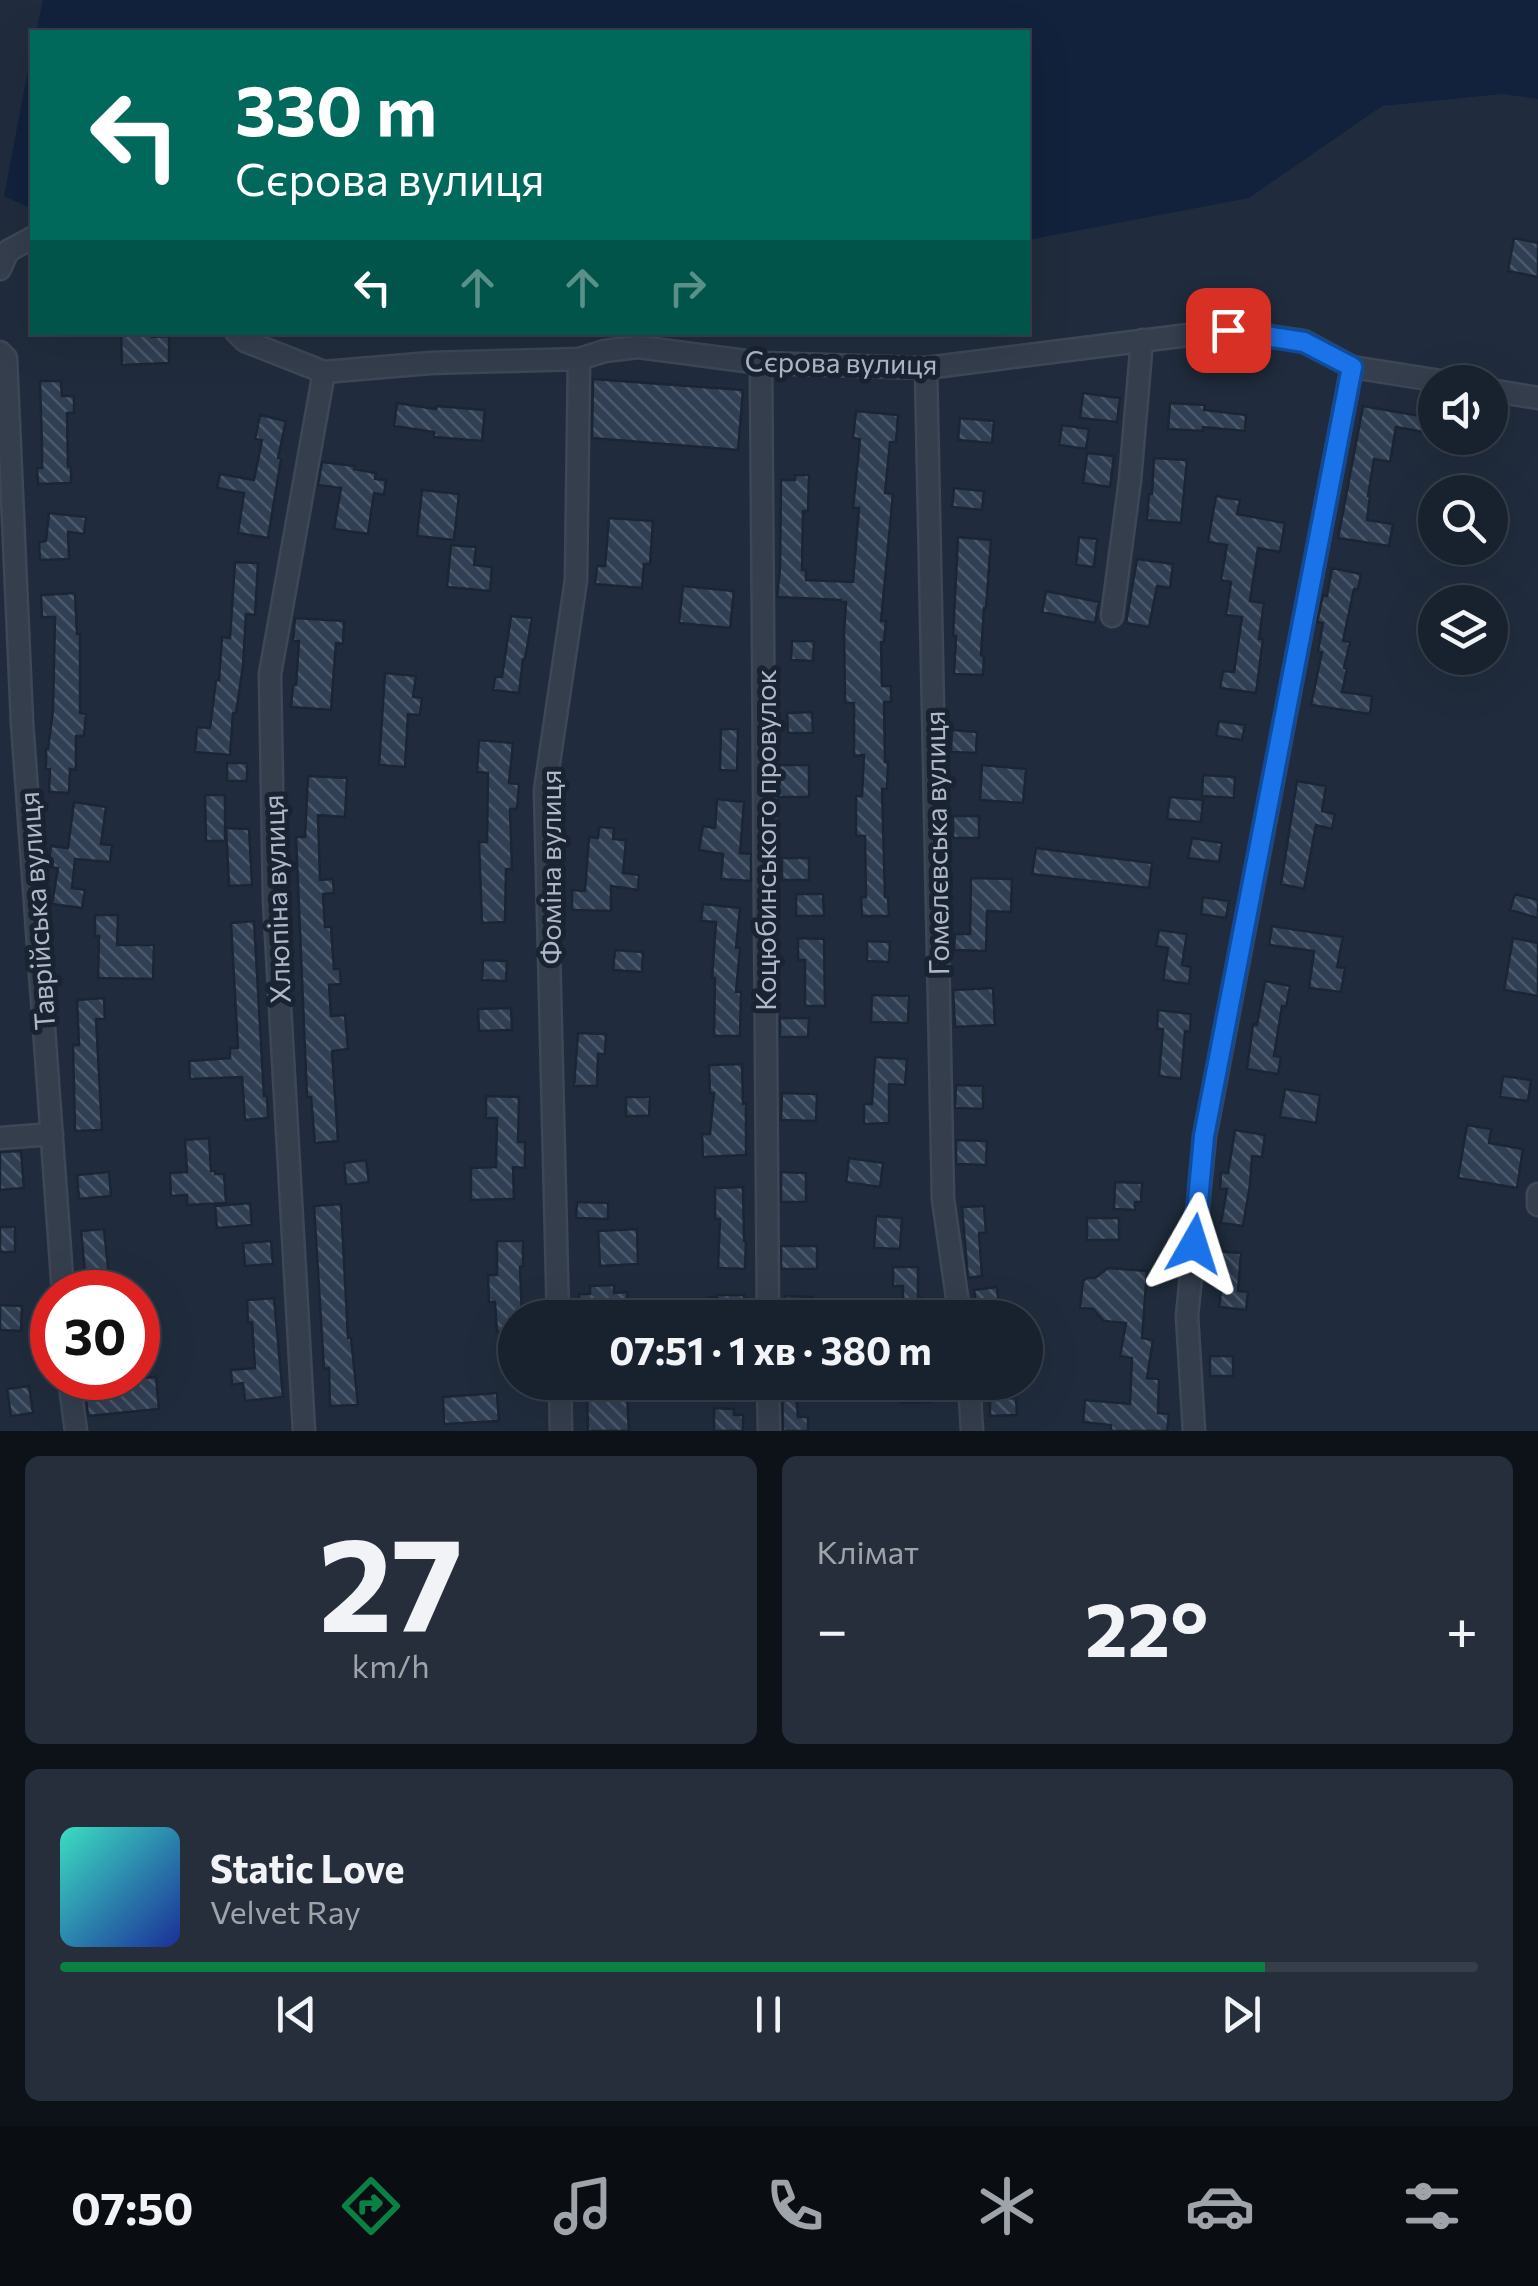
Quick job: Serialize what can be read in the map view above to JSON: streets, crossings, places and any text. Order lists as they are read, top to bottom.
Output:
{
  "streets": {
    "street": [
      "Сєрова вулиця",
      "Коцюбинського провулок",
      "Гомелєвська вулиця",
      "Фоміна вулиця",
      "Хлюпіна вулиця",
      "Таврійська вулиця"
    ]
  },
  "crossings": [
    ["Сєрова вулиця", "Коцюбинського провулок"],
    ["Сєрова вулиця", "Гомелєвська вулиця"],
    ["Сєрова вулиця", "Фоміна вулиця"],
    ["Сєрова вулиця", "Хлюпіна вулиця"]
  ],
  "page": {
    "turn": ["330 m", "Сєрова вулиця"],
    "limit": "30",
    "trip": "07:51 · 1 хв · 380 m",
    "tile": [
      ["27", "km/h"],
      "Клімат"
    ],
    "heat": ["−", "22°", "+"],
    "song": ["Static Love", "Velvet Ray"],
    "tabs": "07:50"
  }
}
